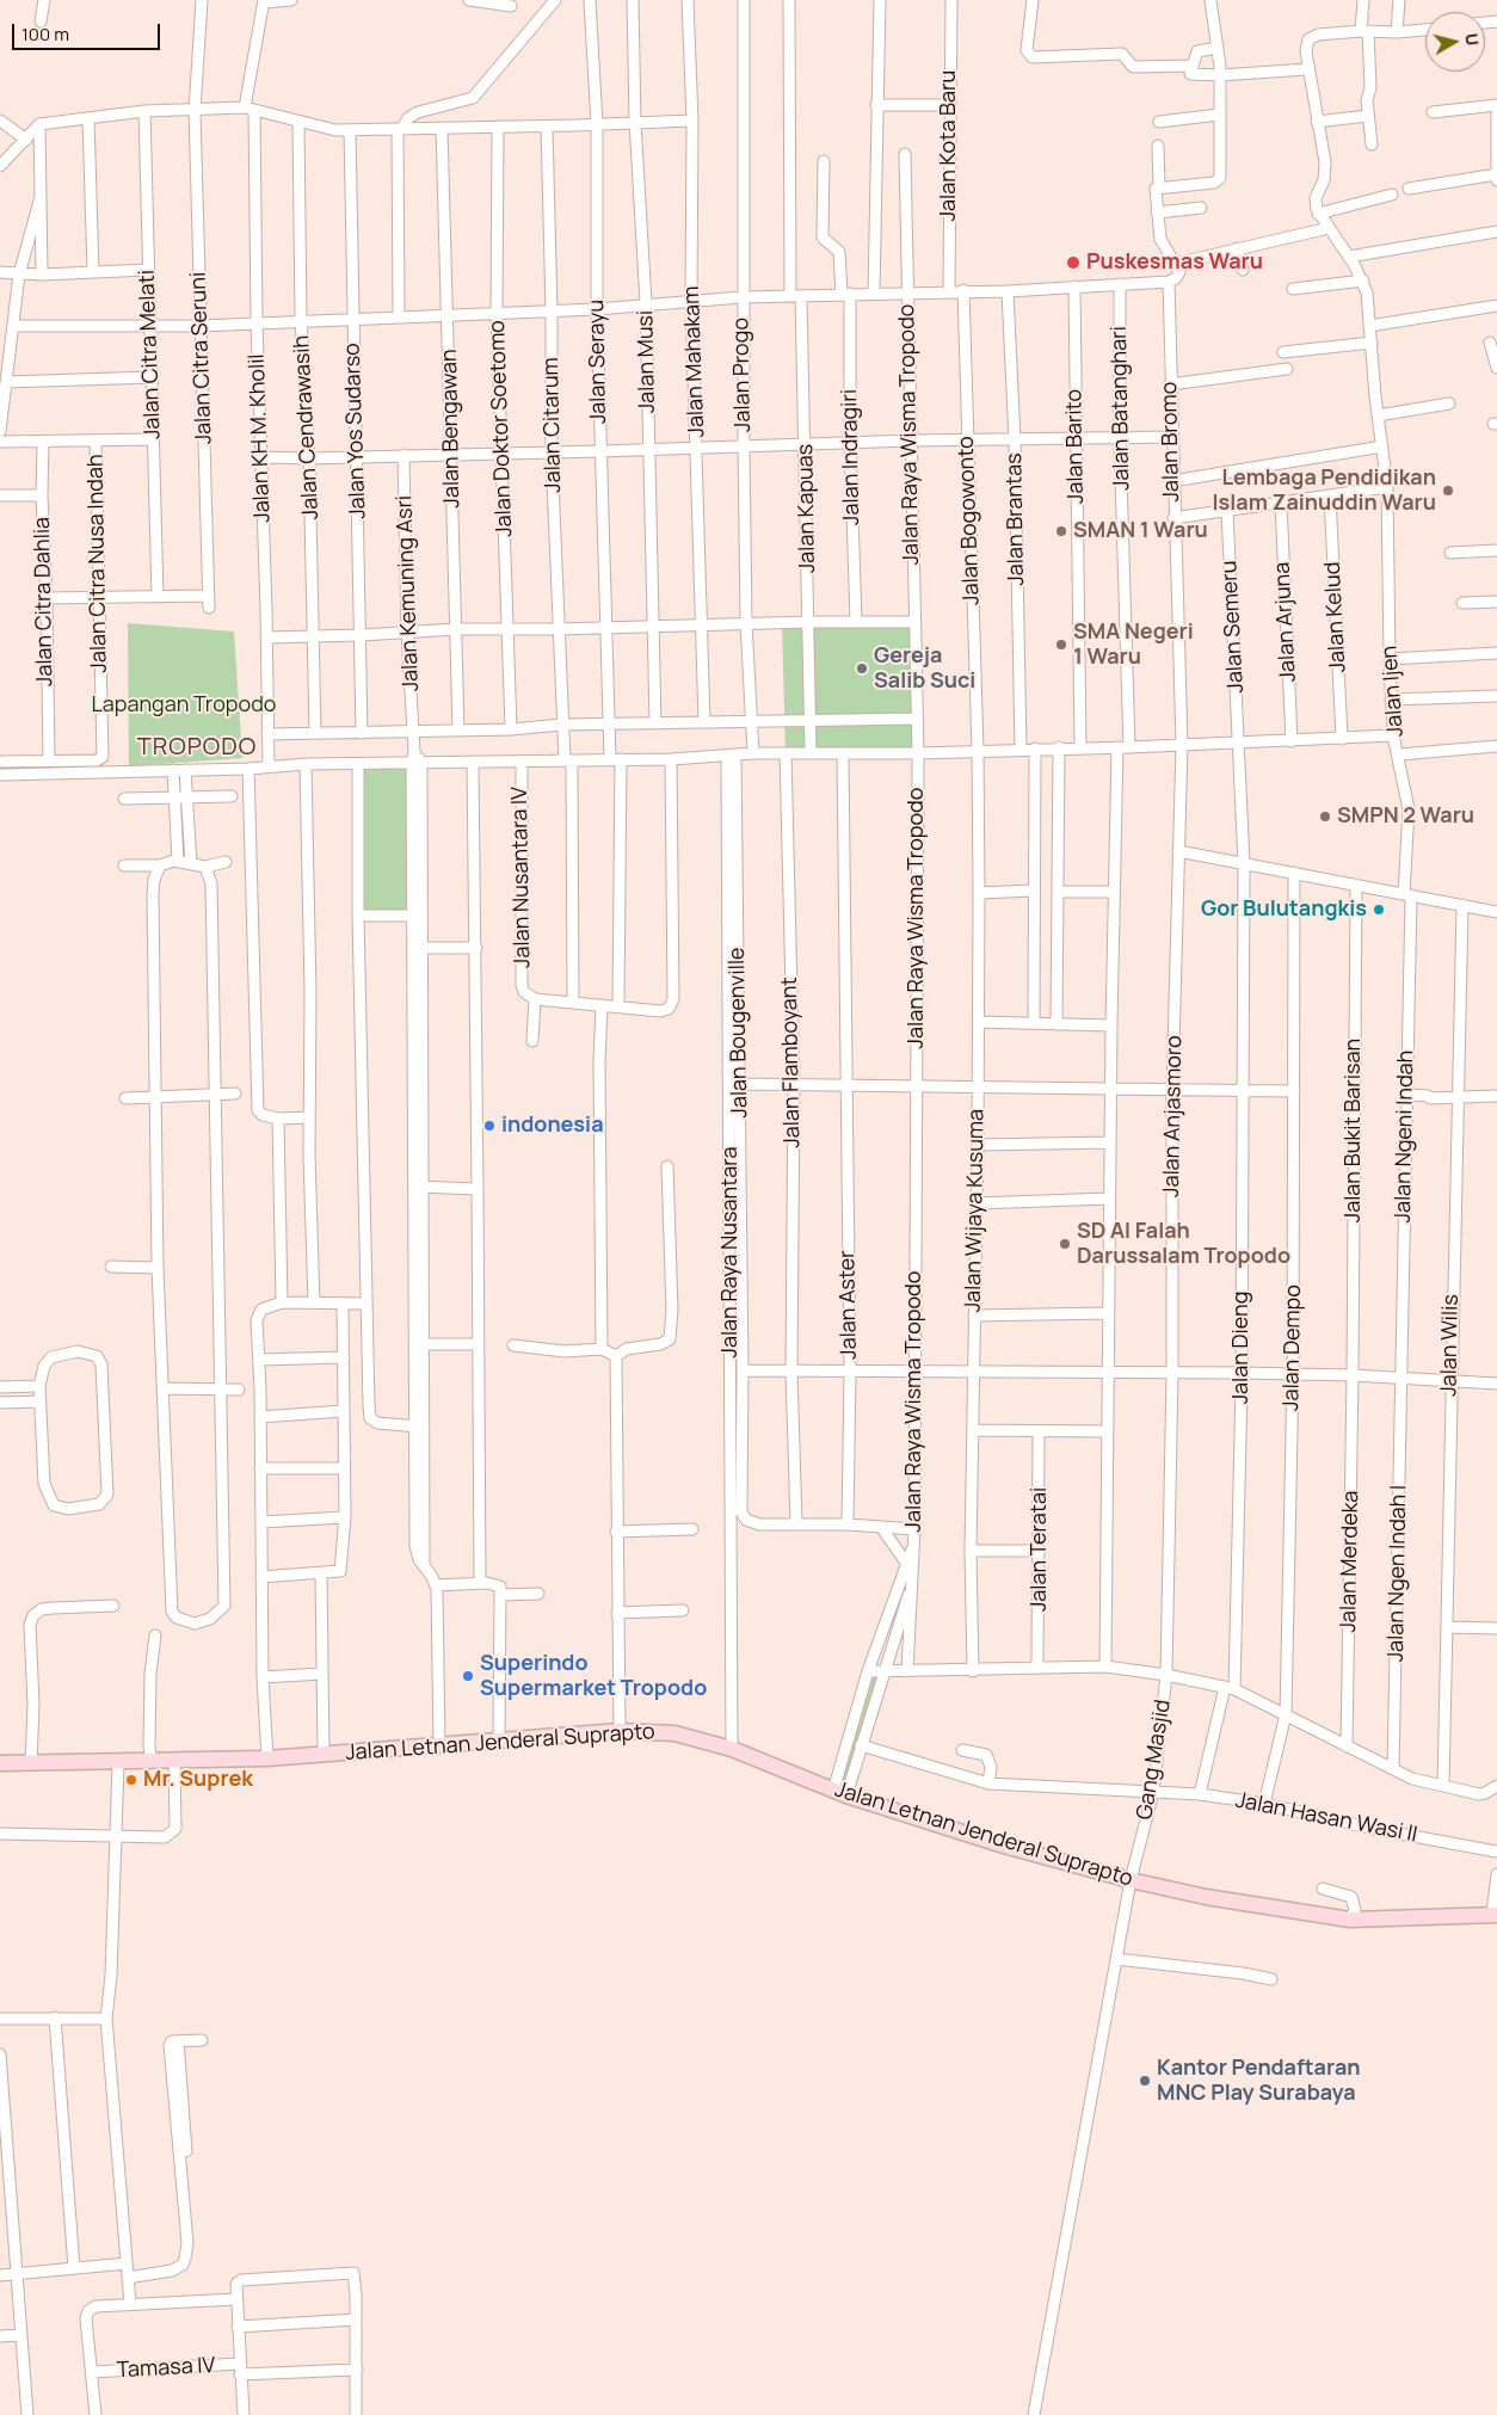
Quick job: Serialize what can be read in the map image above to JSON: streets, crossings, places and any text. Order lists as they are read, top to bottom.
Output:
{
  "streets": {
    "main road": ["Jalan Letnan Jenderal Suprapto"],
    "street": [
      "Jalan Kota Baru",
      "Jalan Citra Melati",
      "Jalan Citra Seruni",
      "Jalan Serayu",
      "Jalan Musi",
      "Jalan Mahakam",
      "Jalan Progo",
      "Jalan Batanghari",
      "Jalan Citarum",
      "Jalan Cendrawasih",
      "Jalan Bengawan",
      "Jalan Doktor Soetomo",
      "Jalan Yos Sudarso",
      "Jalan Raya Wisma Tropodo",
      "Jalan KH M. Kholil",
      "Jalan Bromo",
      "Jalan Barito",
      "Jalan Indragiri",
      "Jalan Kapuas",
      "Jalan Brantas",
      "Jalan Bogowonto",
      "Jalan Citra Nusa Indah",
      "Jalan Kemuning Asri",
      "Jalan Citra Dahlia",
      "Jalan Kelud",
      "Jalan Arjuna",
      "Jalan Semeru",
      "Jalan Ijen",
      "Jalan Nusantara IV",
      "Jalan Bougenville",
      "Jalan Flamboyant",
      "Jalan Anjasmoro",
      "Jalan Bukit Barisan",
      "Jalan Ngeni Indah",
      "Jalan Wijaya Kusuma",
      "Jalan Raya Nusantara",
      "Jalan Aster",
      "Jalan Wilis",
      "Jalan Dieng",
      "Jalan Dempo",
      "Jalan Teratai",
      "Jalan Merdeka",
      "Jalan Ngen Indah I",
      "Gang Masjid",
      "Jalan Hasan Wasi II",
      "Tamasa IV"
    ]
  },
  "crossings": [
    ["Jalan Citra Melati", "Jalan Citra Seruni"],
    ["Jalan Bromo", "Jalan Anjasmoro"],
    ["Jalan Bogowonto", "Jalan Wijaya Kusuma"],
    ["Jalan Citra Nusa Indah", "Jalan Citra Dahlia"],
    ["Jalan Semeru", "Jalan Dieng"],
    ["Jalan Ijen", "Jalan Ngeni Indah"],
    ["Jalan Bougenville", "Jalan Flamboyant"],
    ["Jalan Bougenville", "Jalan Raya Nusantara"],
    ["Jalan Anjasmoro", "Gang Masjid"],
    ["Jalan Bukit Barisan", "Jalan Merdeka"],
    ["Jalan Ngeni Indah", "Jalan Ngen Indah I"],
    ["Jalan Raya Nusantara", "Jalan Letnan Jenderal Suprapto"],
    ["Jalan Dieng", "Jalan Hasan Wasi II"],
    ["Jalan Dempo", "Jalan Hasan Wasi II"],
    ["Jalan Letnan Jenderal Suprapto", "Gang Masjid"],
    ["Gang Masjid", "Jalan Hasan Wasi II"]
  ],
  "districts": ["TROPODO"],
  "parks": ["Lapangan Tropodo"],
  "places": [
    "Puskesmas Waru",
    "Lembaga Pendidikan Islam Zainuddin Waru",
    "SMAN 1 Waru",
    "SMA Negeri 1 Waru",
    "Gereja Salib Suci",
    "SMPN 2 Waru",
    "Gor Bulutangkis",
    "indonesia",
    "SD Al Falah Darussalam Tropodo",
    "Superindo Supermarket Tropodo",
    "Mr. Suprek",
    "Kantor Pendaftaran MNC Play Surabaya"
  ],
  "scale_bar": "100 m",
  "north": "right"
}
